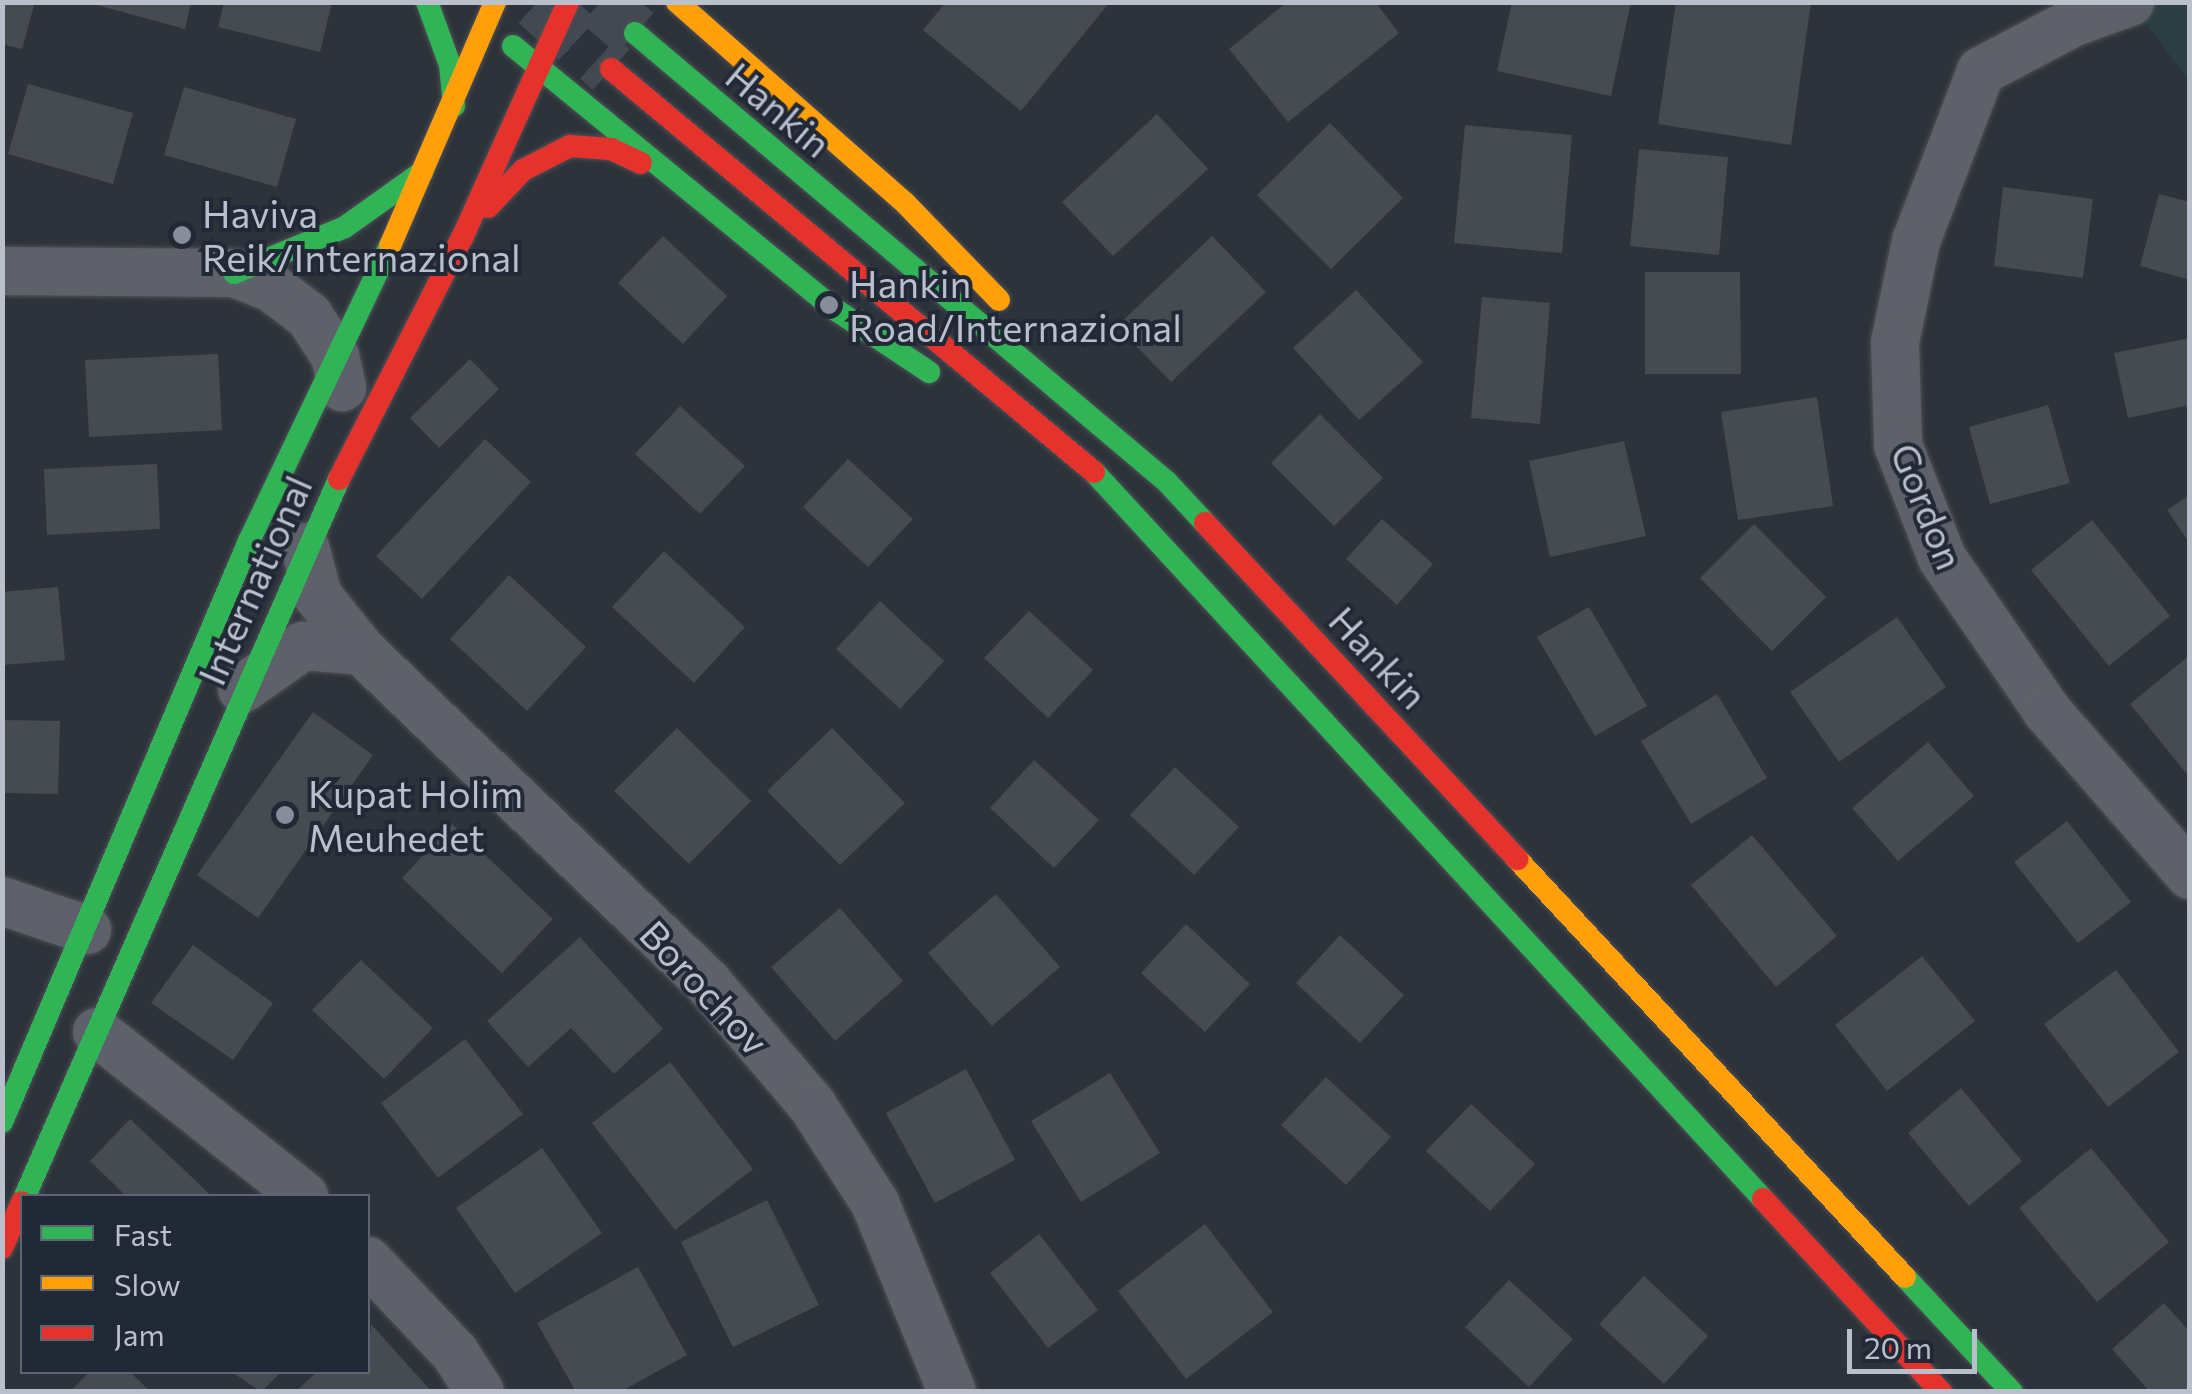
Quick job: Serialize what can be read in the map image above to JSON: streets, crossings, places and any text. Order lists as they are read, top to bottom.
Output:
{
  "streets": {
    "main road": ["Hankin", "International"],
    "street": ["Gordon", "Borochov"]
  },
  "crossings": [
    ["International", "Borochov"]
  ],
  "places": ["Haviva Reik/Internazional", "Hankin Road/Internazional", "Kupat Holim Meuhedet"],
  "legend": ["Fast", "Slow", "Jam"],
  "scale_bar": "20 m"
}
